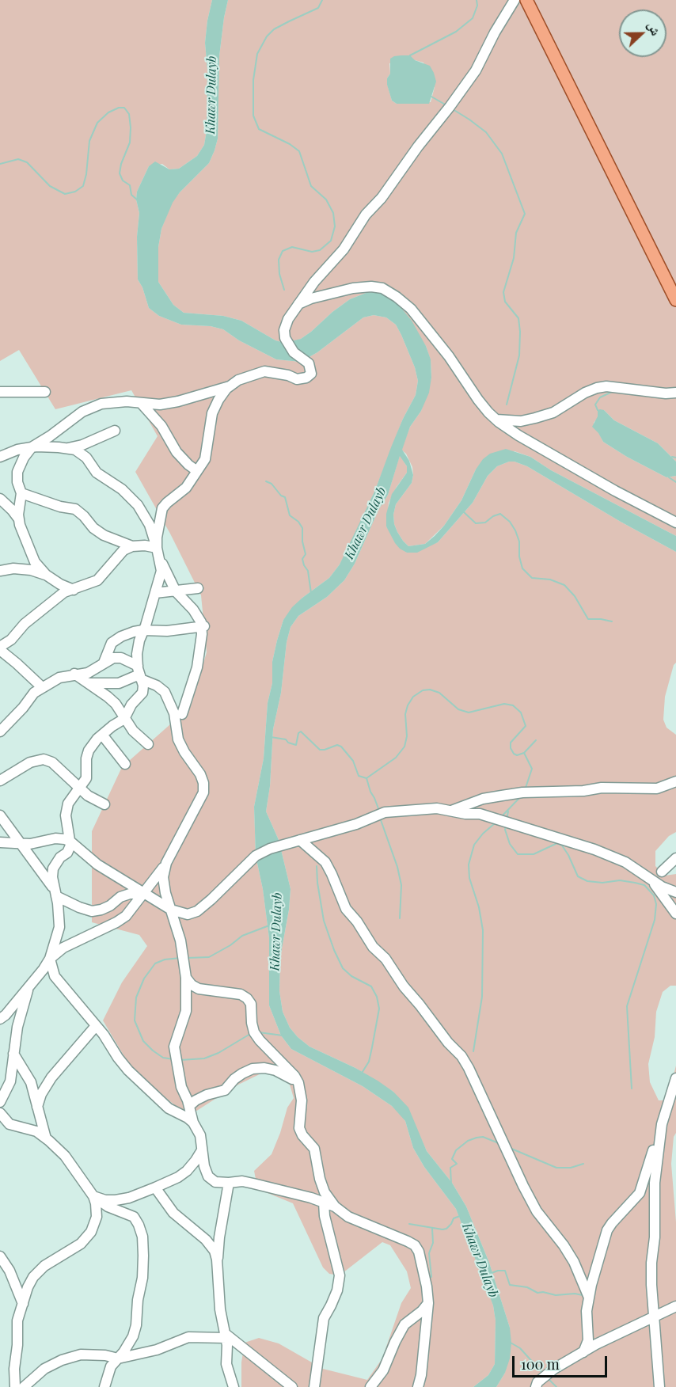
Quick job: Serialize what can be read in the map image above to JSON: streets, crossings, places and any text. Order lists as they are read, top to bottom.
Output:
{
  "water": ["Khawr Dulayb"],
  "scale_bar": "100 m",
  "north": "right"
}
